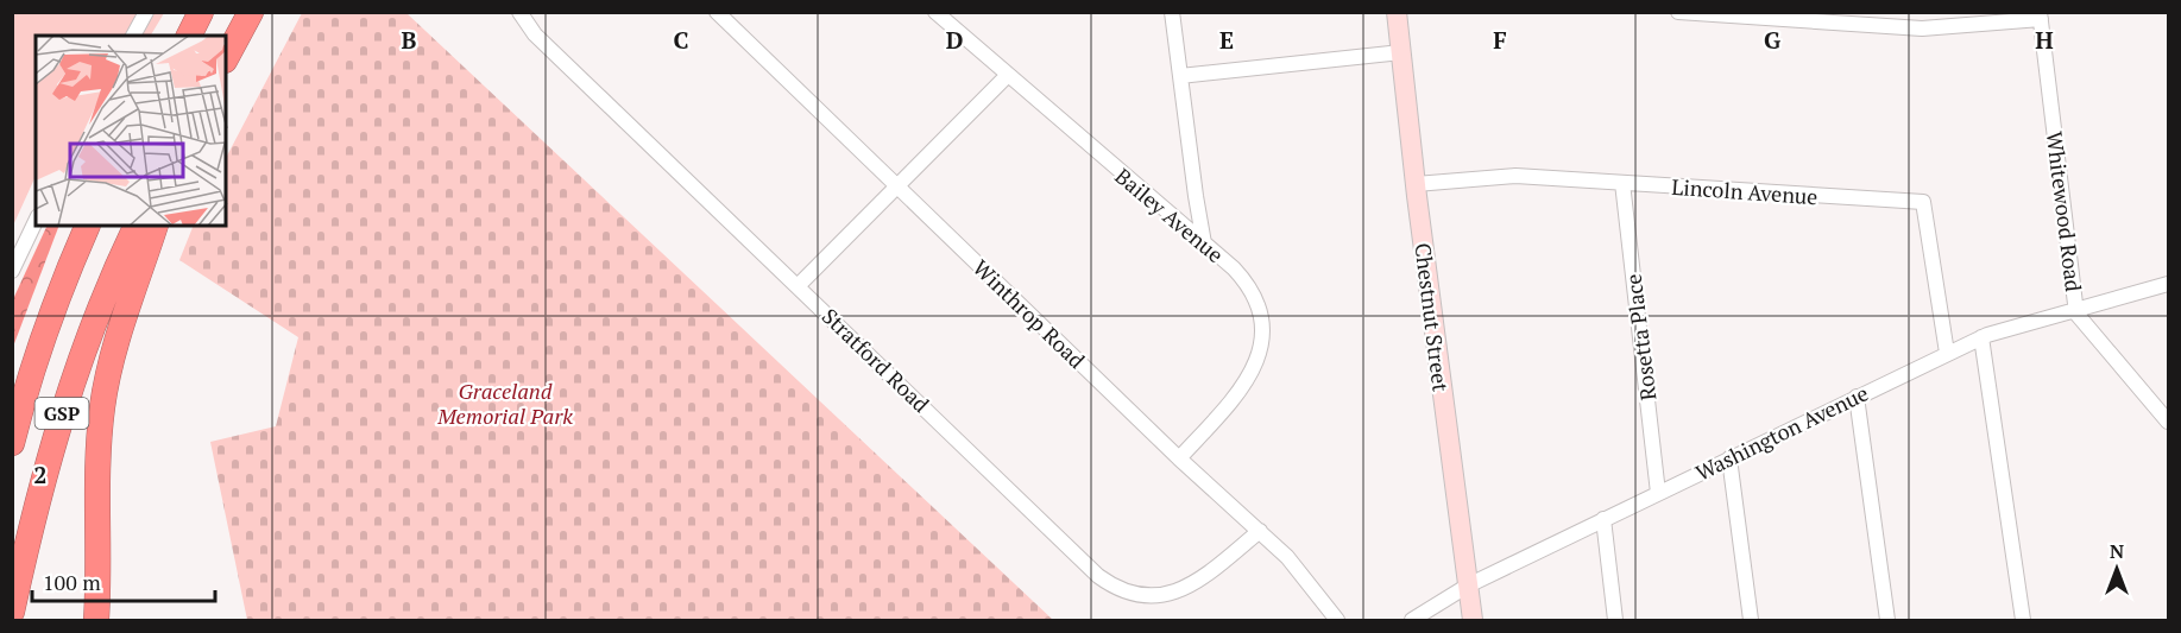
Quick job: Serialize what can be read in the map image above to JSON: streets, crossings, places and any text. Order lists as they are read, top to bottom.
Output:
{
  "streets": {
    "highway": ["GSP"],
    "main road": ["Chestnut Street"],
    "street": [
      "Lincoln Avenue",
      "Whitewood Road",
      "Bailey Avenue",
      "Winthrop Road",
      "Rosetta Place",
      "Stratford Road",
      "Washington Avenue"
    ]
  },
  "crossings": [
    ["Lincoln Avenue", "Chestnut Street"],
    ["Lincoln Avenue", "Rosetta Place"],
    ["Lincoln Avenue", "Washington Avenue"],
    ["Whitewood Road", "Washington Avenue"],
    ["Bailey Avenue", "Winthrop Road"],
    ["Winthrop Road", "Stratford Road"],
    ["Chestnut Street", "Washington Avenue"],
    ["Rosetta Place", "Washington Avenue"]
  ],
  "parks": ["Graceland Memorial Park"],
  "scale_bar": "100 m",
  "north": "top",
  "grid": {
    "columns": [
      "B",
      "C",
      "D",
      "E",
      "F",
      "G",
      "H"
    ],
    "rows": ["2"]
  }
}
